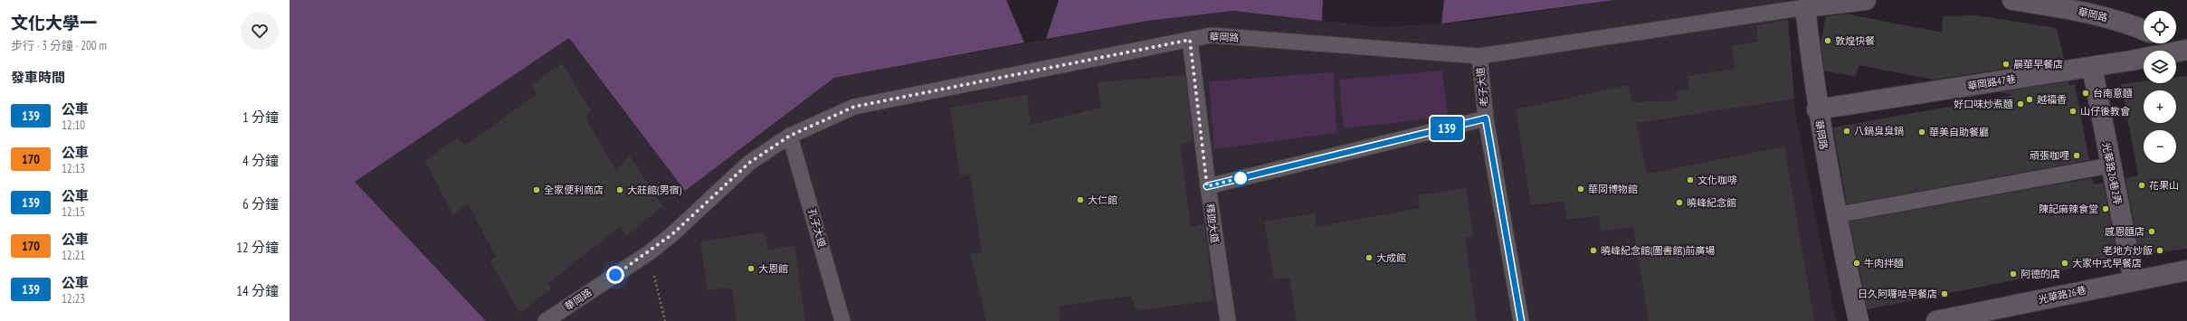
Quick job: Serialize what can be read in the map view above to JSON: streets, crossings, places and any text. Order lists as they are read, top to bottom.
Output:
{
  "streets": {
    "street": [
      "華岡路",
      "華岡路47巷",
      "光華路26巷2弄",
      "光華路26巷"
    ],
    "lane": ["老子大道", "釋迦大道", "孔子大道"]
  },
  "crossings": [
    ["華岡路", "華岡路47巷"],
    ["華岡路", "老子大道"],
    ["華岡路", "釋迦大道"],
    ["華岡路", "孔子大道"],
    ["華岡路47巷", "光華路26巷2弄"],
    ["光華路26巷2弄", "光華路26巷"]
  ],
  "places": [
    "敦煌快餐",
    "晨華早餐店",
    "台南意麵",
    "越福香",
    "好口味炒煮麵",
    "山仔後教會",
    "八鍋臭臭鍋",
    "華美自助餐廳",
    "頑張咖哩",
    "文化咖啡",
    "花果山",
    "華岡博物館",
    "全家便利商店",
    "大莊館(男宿)",
    "大仁館",
    "曉峰紀念館",
    "陳記麻辣食堂",
    "感恩麵店",
    "曉峰紀念館(圖書館)前廣場",
    "老地方炒飯",
    "大成館",
    "牛肉拌麵",
    "大家中式早餐店",
    "大恩館",
    "阿德的店",
    "日久阿囉哈早餐店"
  ],
  "lines": ["bus line 139"],
  "page": {
    "heading": [
      ["文化大學一", "步行 · 3 分鐘 · 200 m"],
      "發車時間"
    ],
    "on_map": "139",
    "map_buttons": ["+", "−"],
    "list": [
      {
        "mark": "139",
        "name": "公車",
        "note": "12:10",
        "value": "1 分鐘"
      },
      {
        "mark": "170",
        "name": "公車",
        "note": "12:13",
        "value": "4 分鐘"
      },
      {
        "mark": "139",
        "name": "公車",
        "note": "12:15",
        "value": "6 分鐘"
      },
      {
        "mark": "170",
        "name": "公車",
        "note": "12:21",
        "value": "12 分鐘"
      },
      {
        "mark": "139",
        "name": "公車",
        "note": "12:23",
        "value": "14 分鐘"
      }
    ]
  }
}
